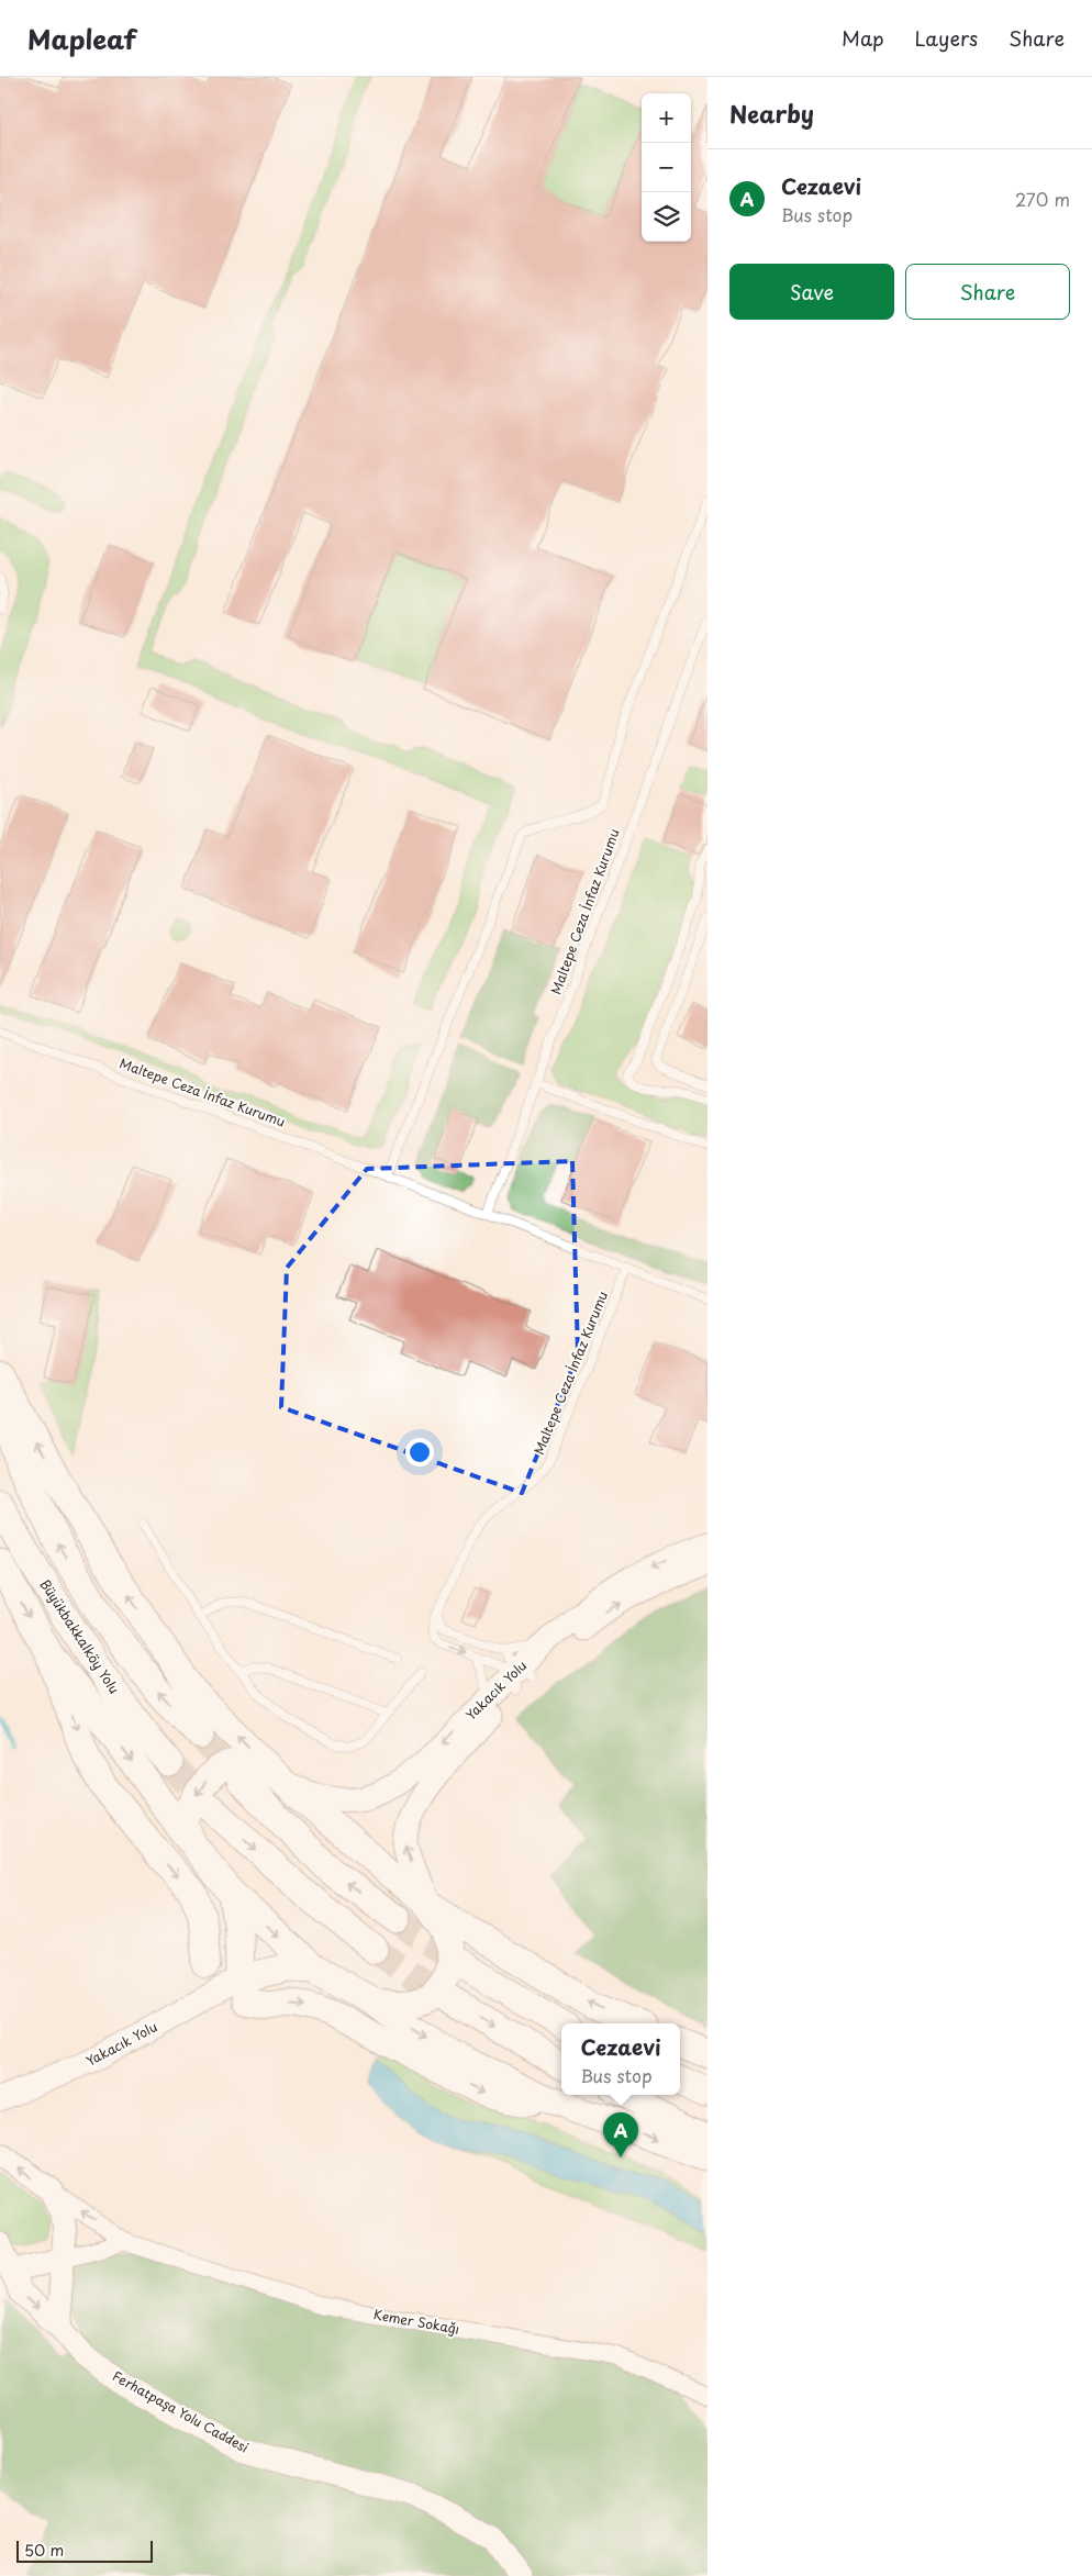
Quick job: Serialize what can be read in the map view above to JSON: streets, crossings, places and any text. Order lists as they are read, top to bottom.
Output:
{
  "streets": {
    "highway": ["Büyükbakkalköy Yolu"],
    "main road": ["Yakacık Yolu", "Kemer Sokağı", "Ferhatpaşa Yolu Caddesi"],
    "lane": ["Maltepe Ceza İnfaz Kurumu"]
  },
  "crossings": [
    ["Maltepe Ceza İnfaz Kurumu", "Yakacık Yolu"]
  ],
  "scale_bar": "50 m",
  "page": {
    "header": "Mapleaf",
    "nav": ["Map", "Layers", "Share"],
    "heading": "Nearby",
    "map_buttons": ["+", "−"],
    "list": [
      {
        "mark": "A",
        "name": "Cezaevi",
        "note": "Bus stop",
        "value": "270 m"
      }
    ],
    "buttons": ["Save", "Share"],
    "popup": ["Cezaevi", "Bus stop"],
    "pins": "A",
    "scale": "50 m"
  }
}
